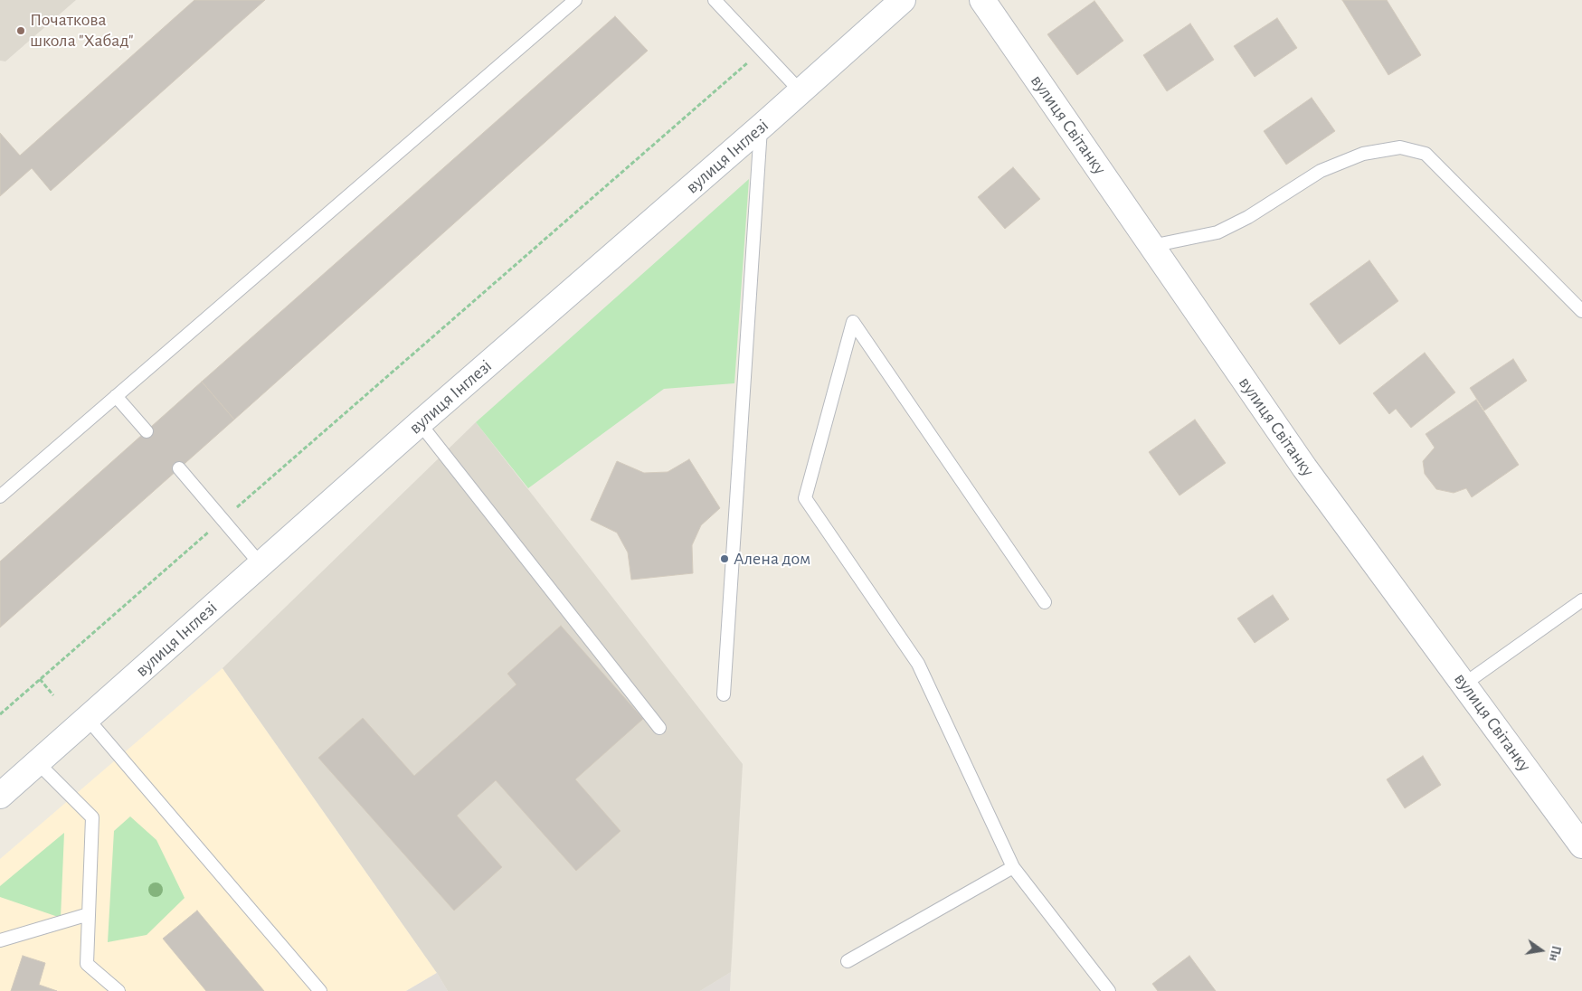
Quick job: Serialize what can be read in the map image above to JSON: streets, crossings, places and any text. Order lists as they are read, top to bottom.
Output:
{
  "streets": {
    "main road": ["вулиця Світанку", "вулиця Інглезі"]
  },
  "places": ["Початкова школа \"Хабад\"", "Алена дом"],
  "north": "right"
}
